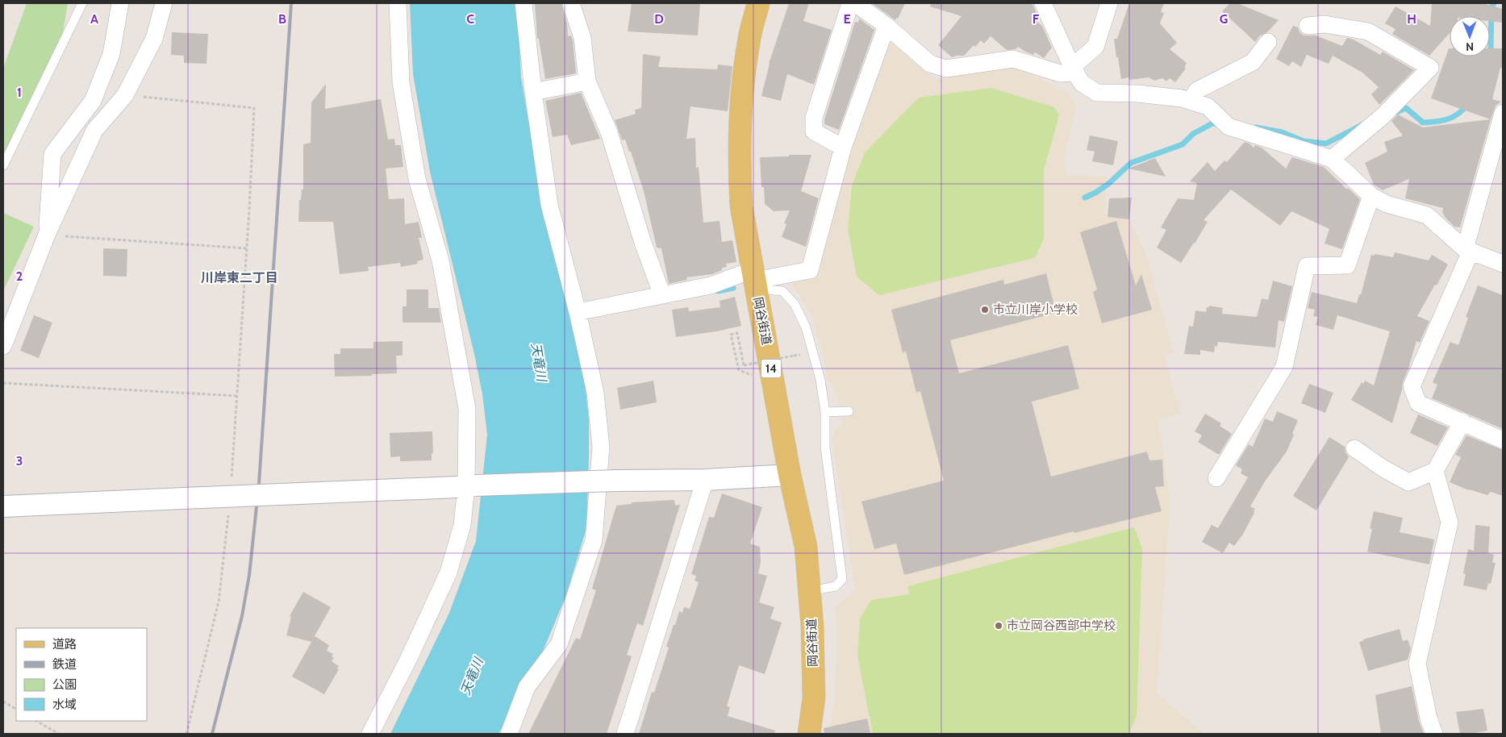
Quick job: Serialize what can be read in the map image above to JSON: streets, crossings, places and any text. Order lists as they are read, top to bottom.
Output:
{
  "streets": {
    "main road": ["岡谷街道", "14"]
  },
  "districts": ["川岸東二丁目"],
  "water": ["天竜川"],
  "places": ["市立川岸小学校", "市立岡谷西部中学校"],
  "legend": [
    "道路",
    "鉄道",
    "公園",
    "水域"
  ],
  "north": "bottom",
  "grid": {
    "columns": [
      "A",
      "B",
      "C",
      "D",
      "E",
      "F",
      "G",
      "H"
    ],
    "rows": ["1", "2", "3"]
  }
}
